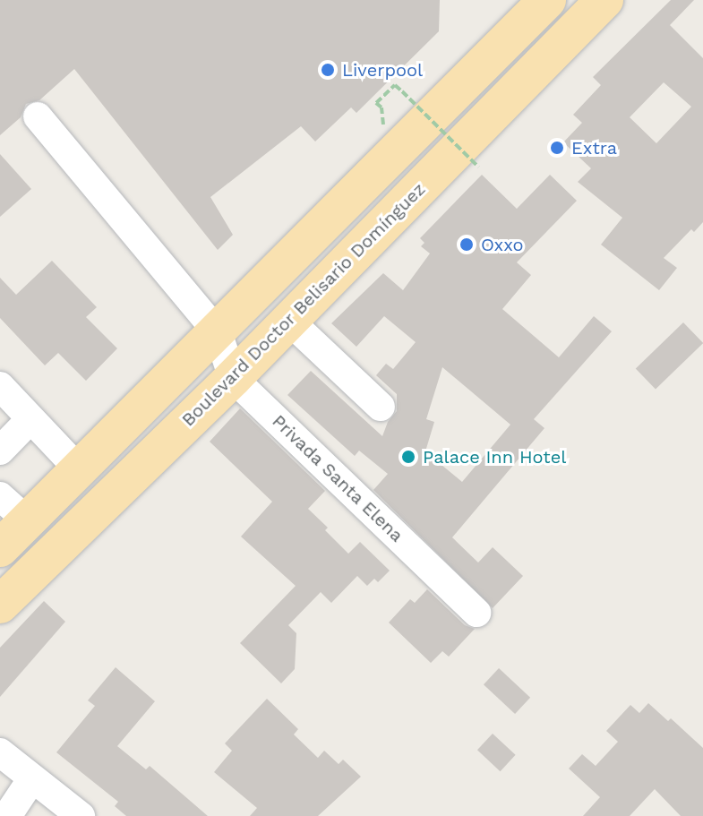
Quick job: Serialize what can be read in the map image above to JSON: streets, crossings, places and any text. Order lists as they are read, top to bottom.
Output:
{
  "streets": {
    "main road": ["Boulevard Doctor Belisario Domínguez"],
    "street": ["Privada Santa Elena"]
  },
  "crossings": [
    ["Boulevard Doctor Belisario Domínguez", "Privada Santa Elena"]
  ],
  "places": [
    "Liverpool",
    "Extra",
    "Oxxo",
    "Palace Inn Hotel"
  ]
}
